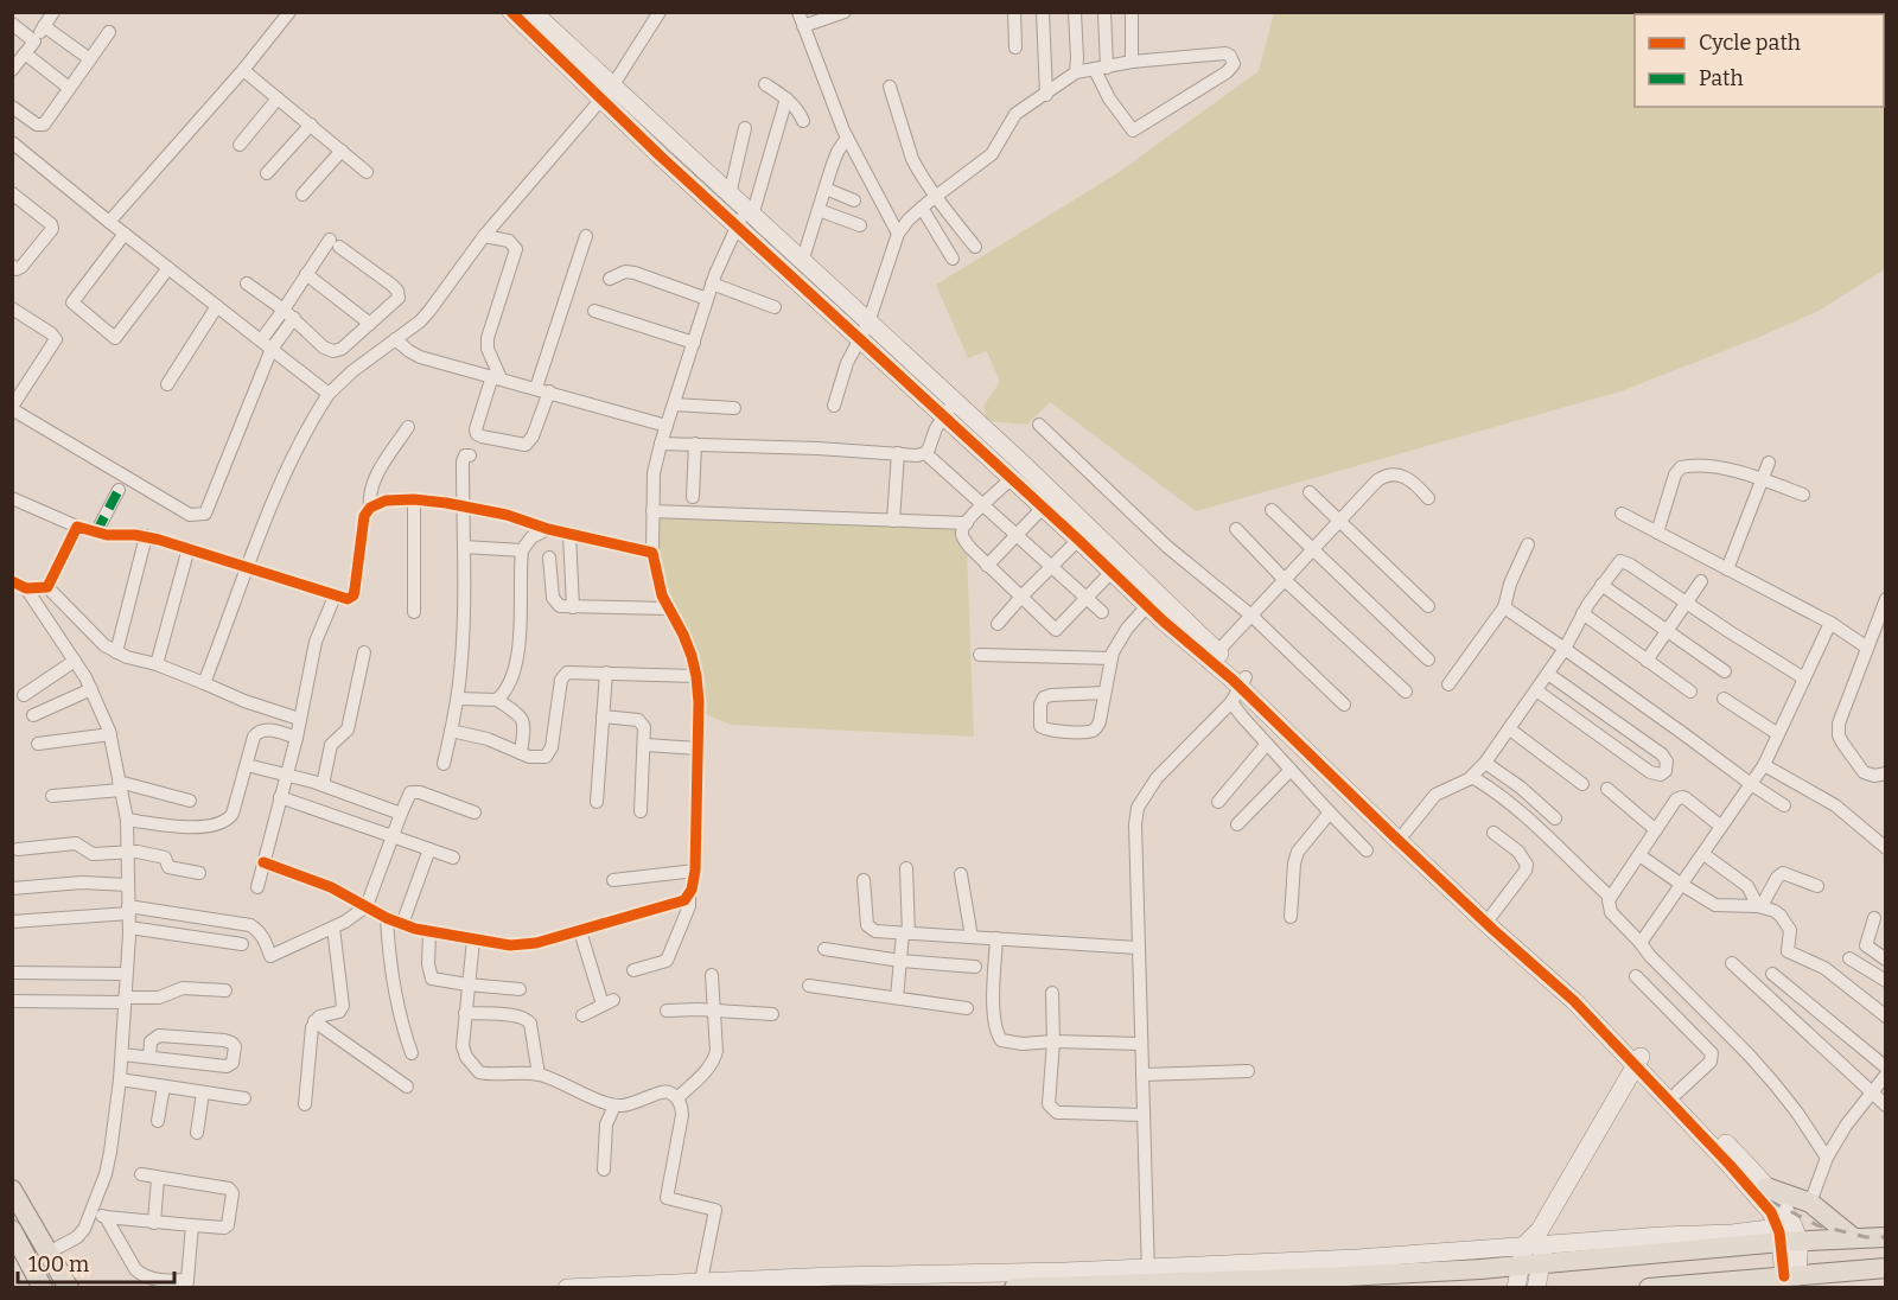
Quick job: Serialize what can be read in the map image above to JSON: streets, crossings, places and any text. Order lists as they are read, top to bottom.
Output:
{
  "legend": ["Cycle path", "Path"],
  "scale_bar": "100 m"
}
